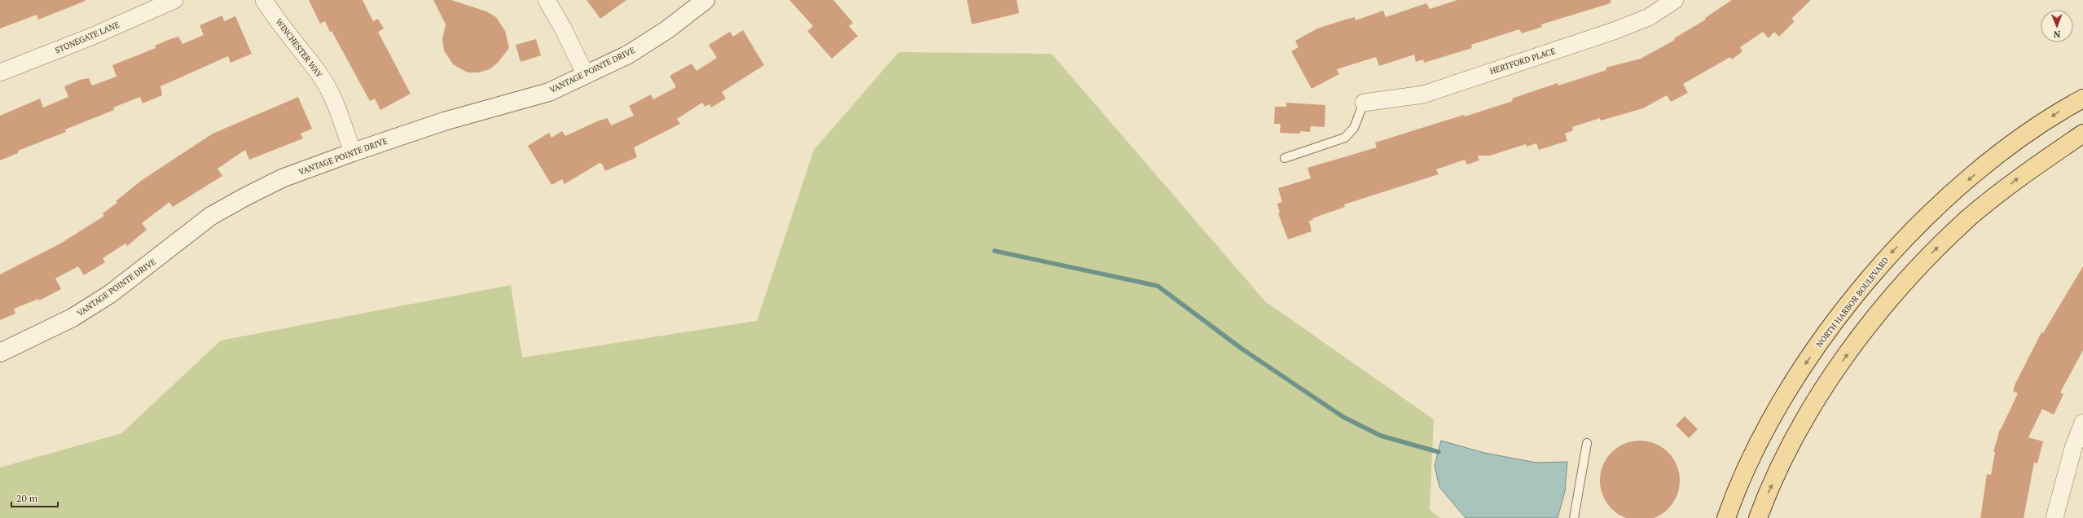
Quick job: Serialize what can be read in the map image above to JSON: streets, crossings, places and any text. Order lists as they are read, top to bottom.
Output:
{
  "streets": {
    "main road": ["NORTH HARBOR BOULEVARD"],
    "street": [
      "STONEGATE LANE",
      "WINCHESTER WAY",
      "HERTFORD PLACE",
      "VANTAGE POINTE DRIVE"
    ]
  },
  "crossings": [
    ["WINCHESTER WAY", "VANTAGE POINTE DRIVE"]
  ],
  "scale_bar": "20 m",
  "north": "bottom"
}
